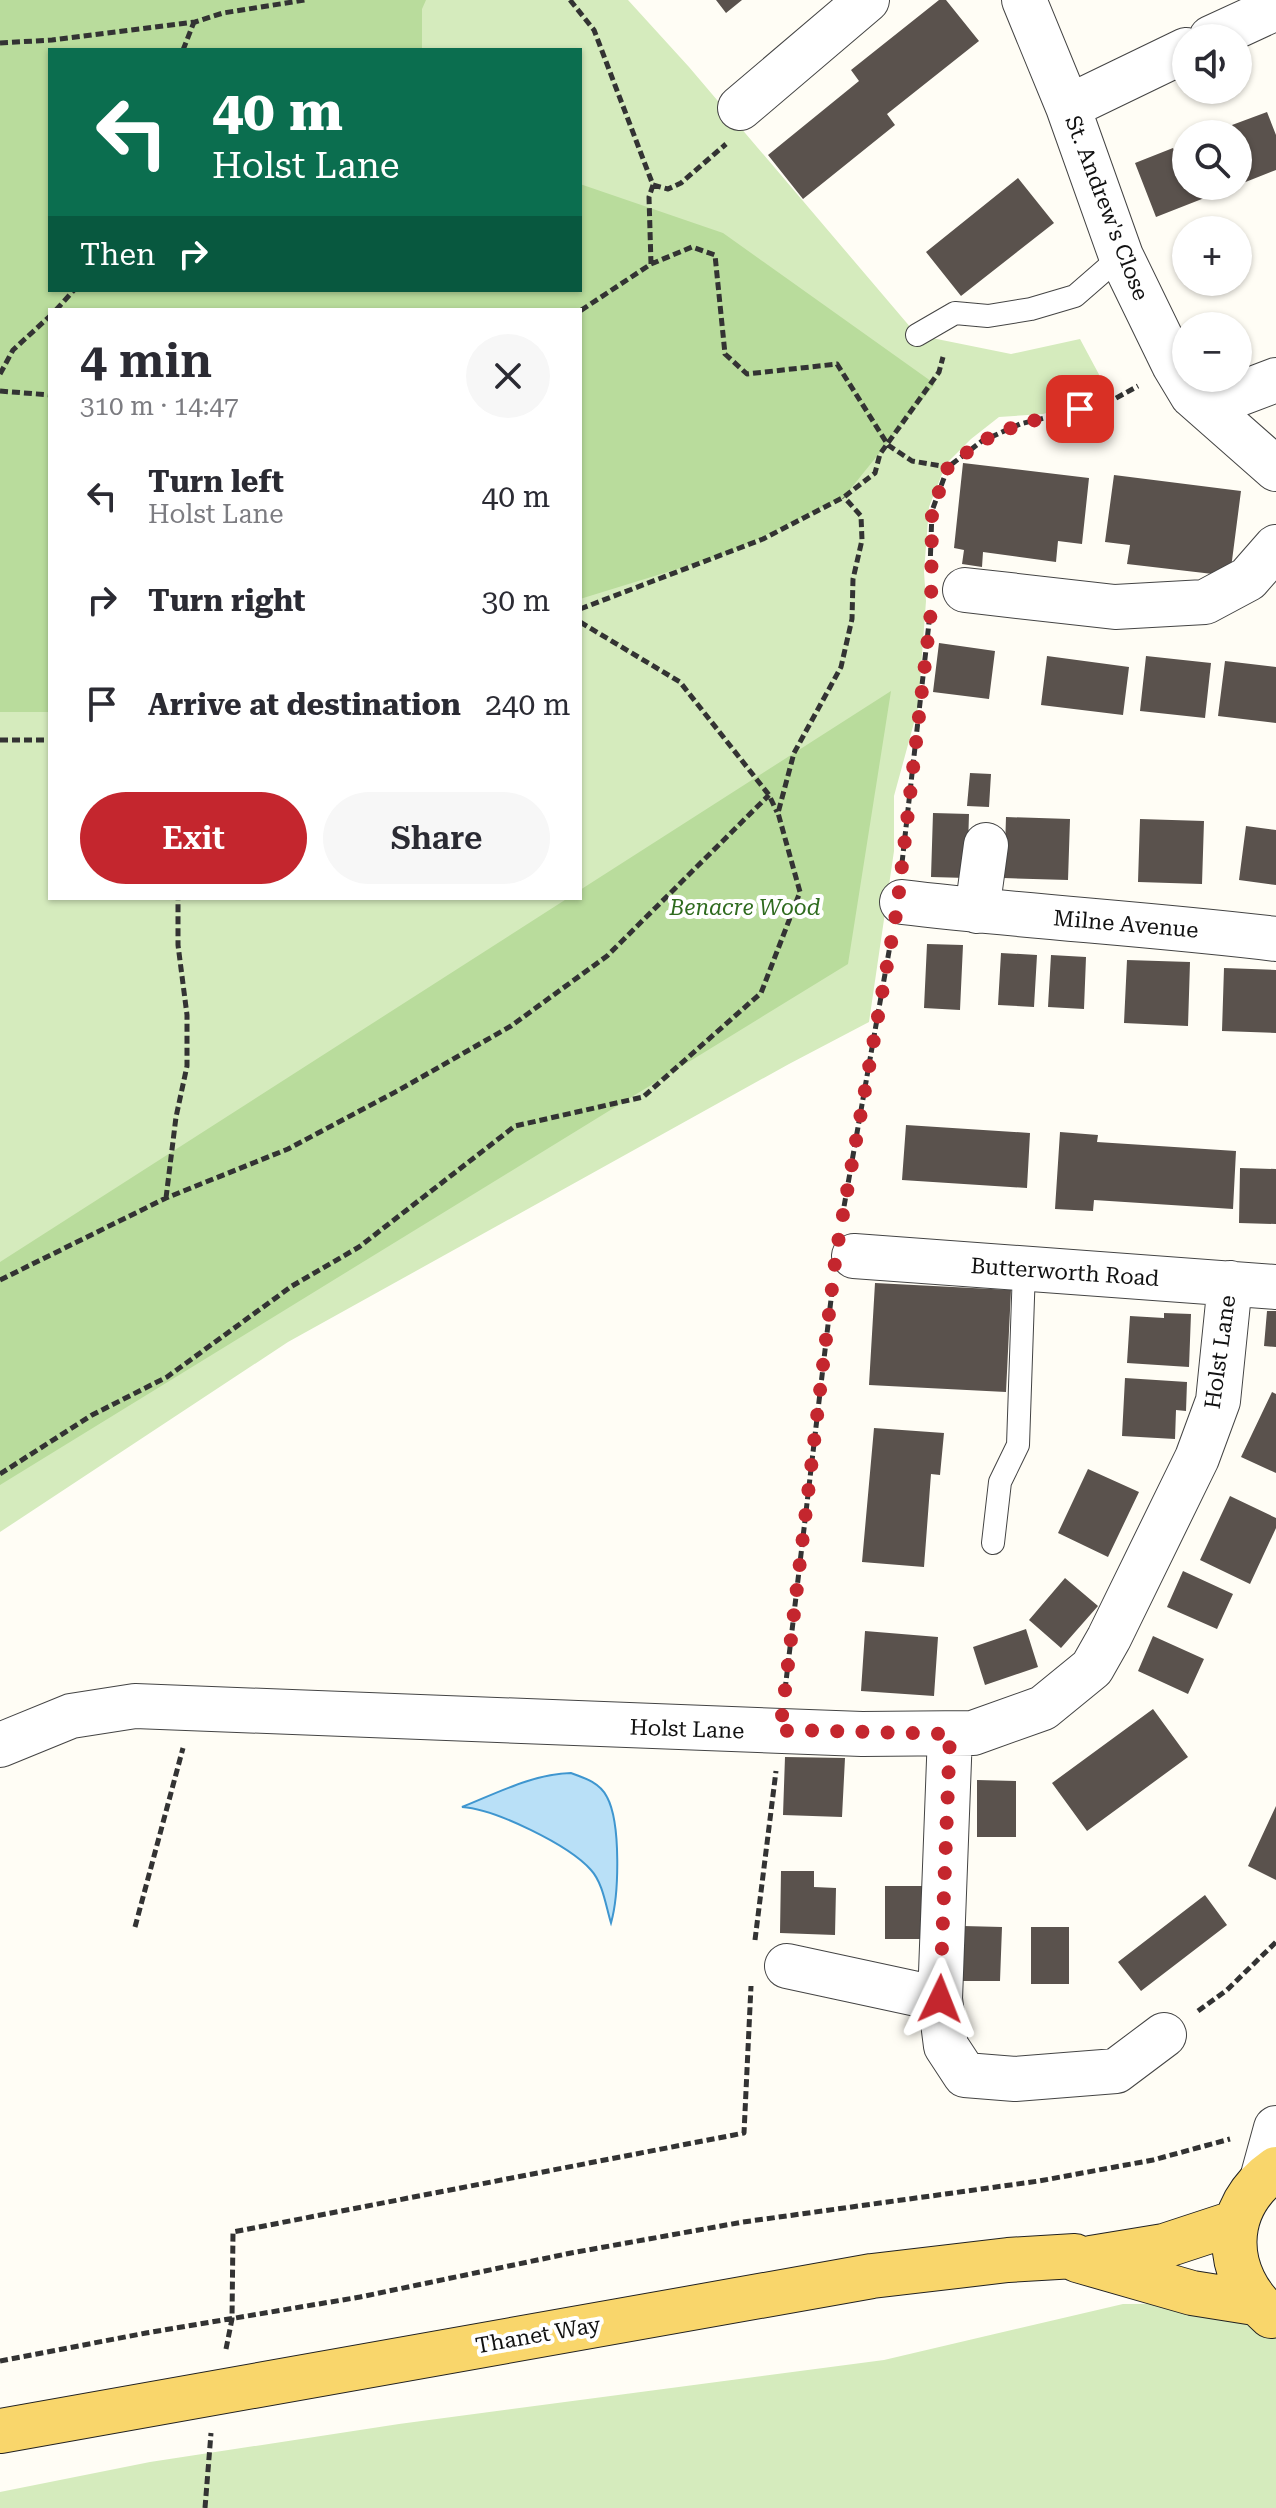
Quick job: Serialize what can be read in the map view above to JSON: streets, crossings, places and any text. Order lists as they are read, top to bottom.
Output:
{
  "streets": {
    "main road": ["Thanet Way"],
    "street": [
      "St. Andrew's Close",
      "Milne Avenue",
      "Butterworth Road",
      "Holst Lane"
    ]
  },
  "crossings": [
    ["Butterworth Road", "Holst Lane"]
  ],
  "parks": ["Benacre Wood"],
  "page": {
    "map_buttons": ["+", "−"],
    "turn": ["40 m", "Holst Lane"],
    "then": "Then",
    "heading": ["4 min", "310 m · 14:47"],
    "list": [
      {
        "name": "Turn left",
        "note": "Holst Lane",
        "value": "40 m"
      },
      {
        "name": "Turn right",
        "value": "30 m"
      },
      {
        "name": "Arrive at destination",
        "value": "240 m"
      }
    ],
    "buttons": ["Exit", "Share"]
  }
}
